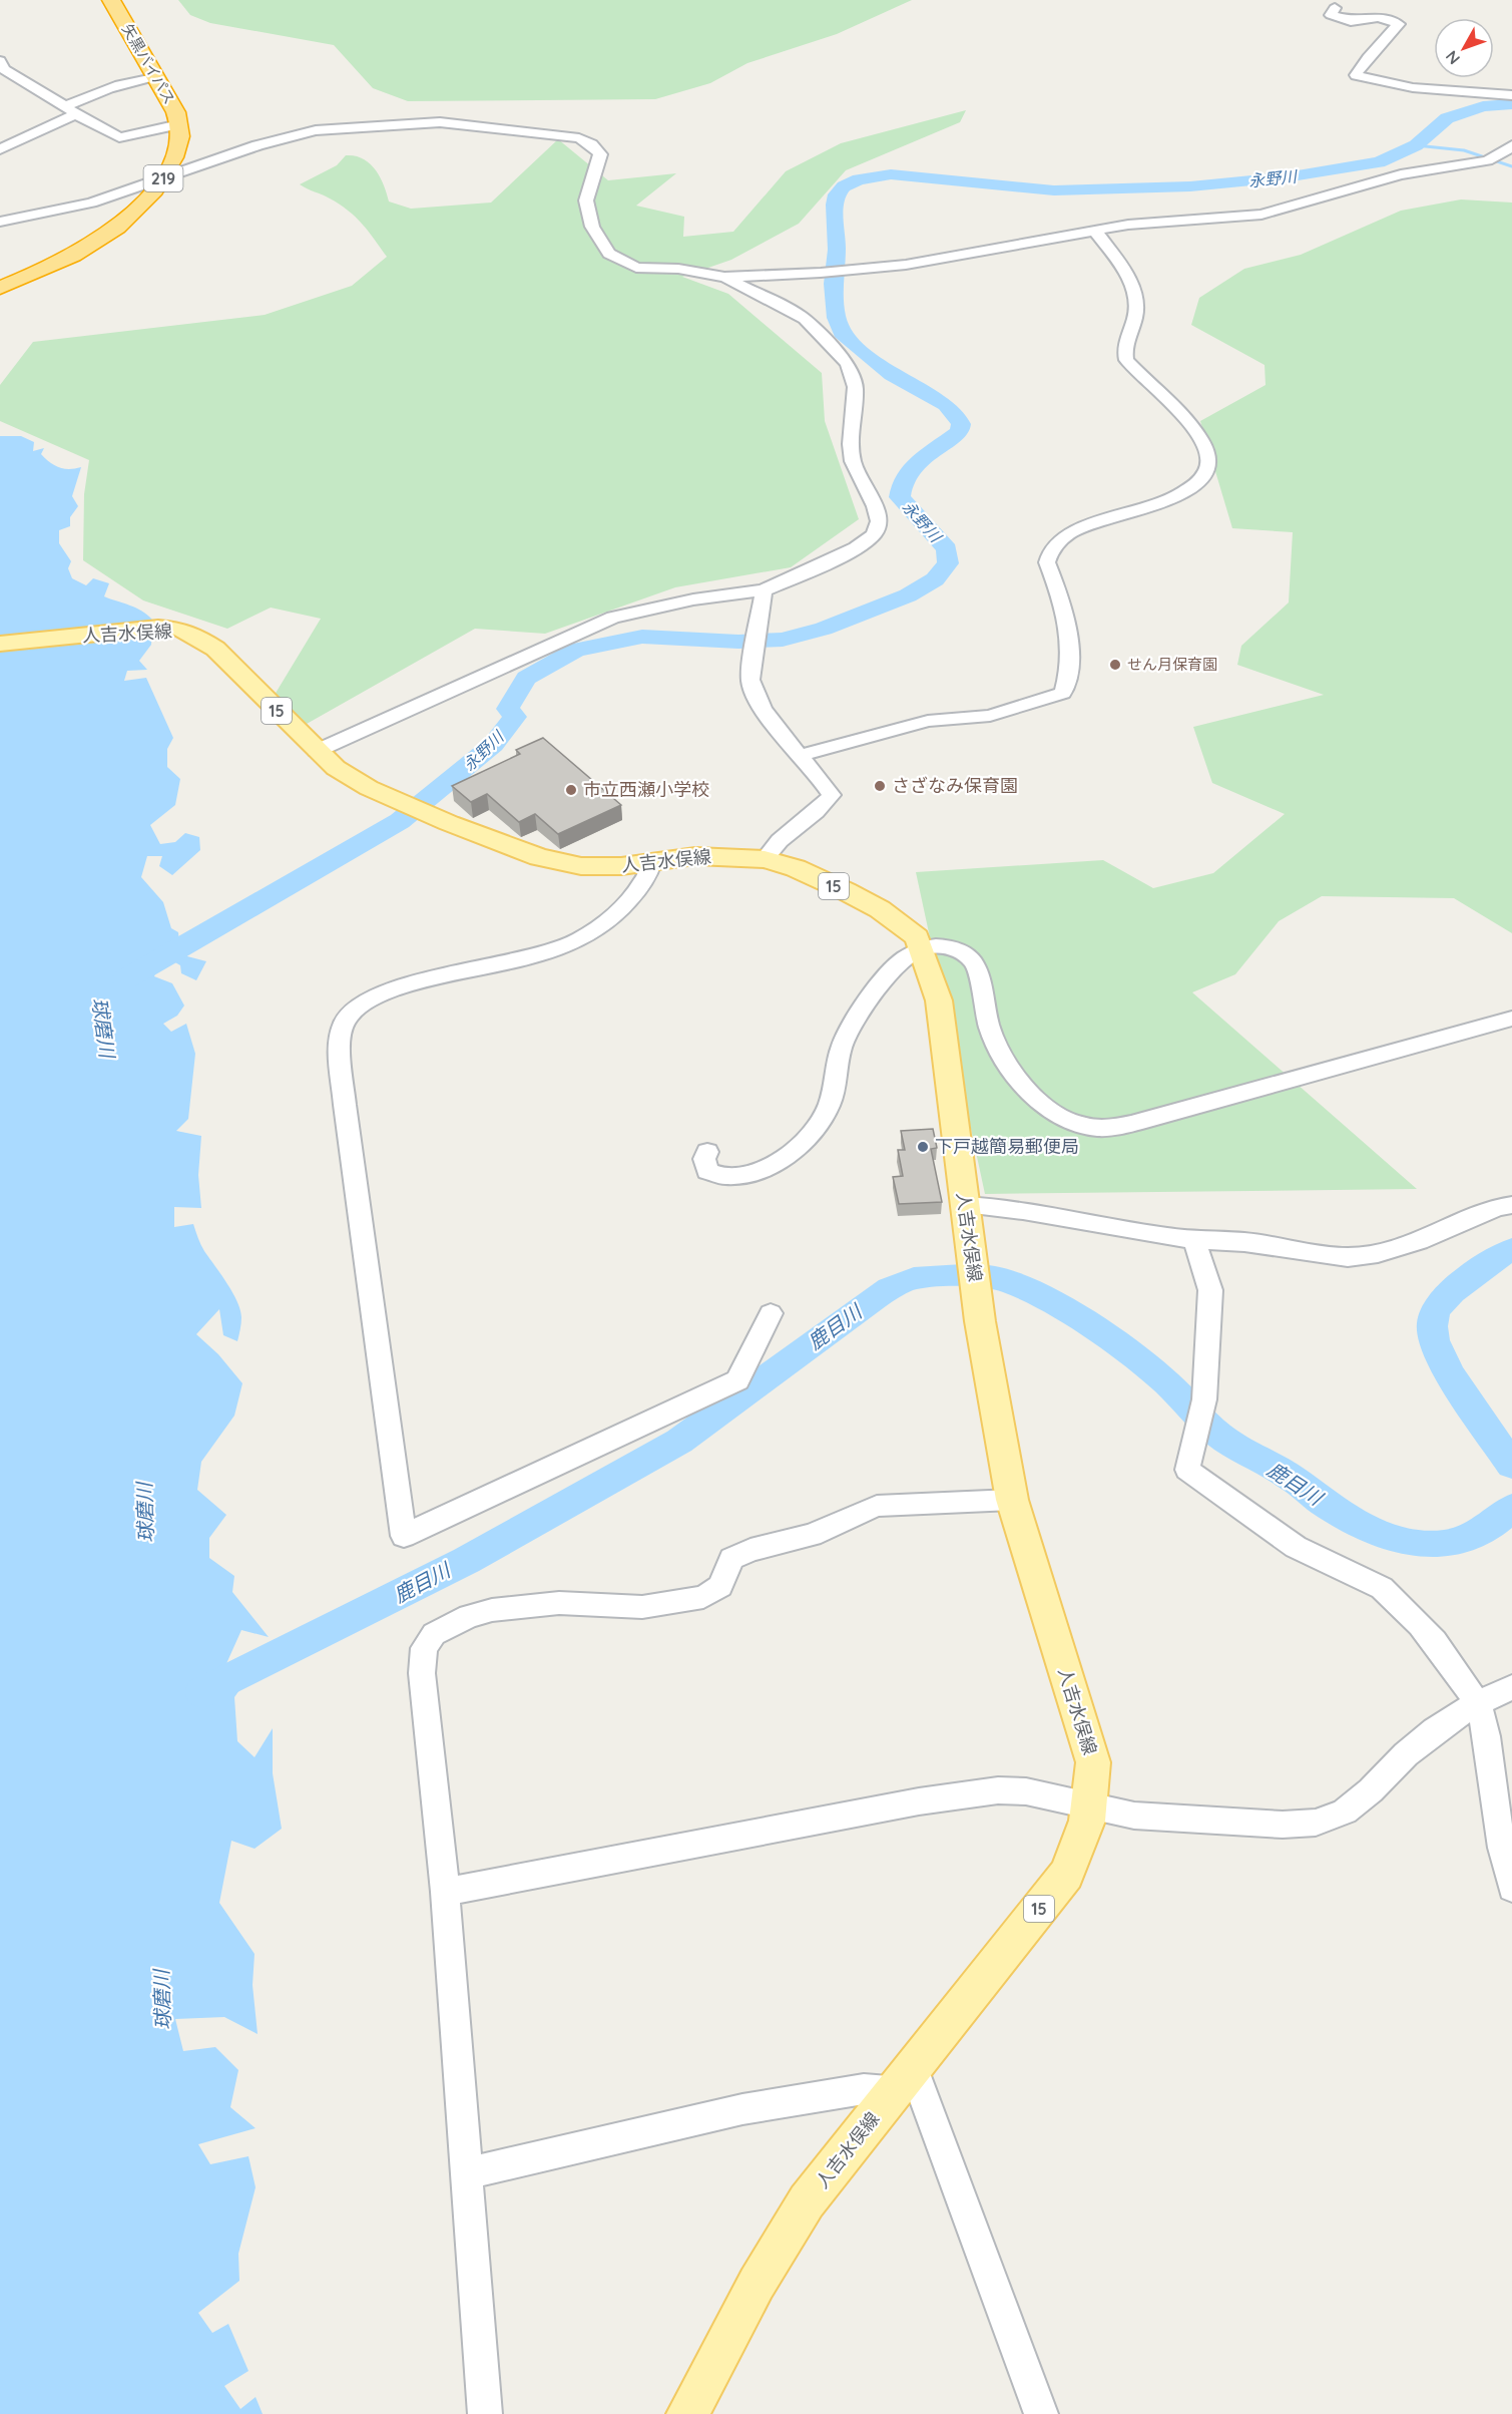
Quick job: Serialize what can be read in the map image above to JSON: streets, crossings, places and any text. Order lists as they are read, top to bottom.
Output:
{
  "streets": {
    "highway": ["矢黒バイパス", "219"],
    "main road": ["人吉水俣線", "15"]
  },
  "water": ["永野川", "球磨川", "鹿目川"],
  "places": [
    "せん月保育園",
    "さざなみ保育園",
    "市立西瀬小学校",
    "下戸越簡易郵便局"
  ],
  "north": "bottom left"
}
